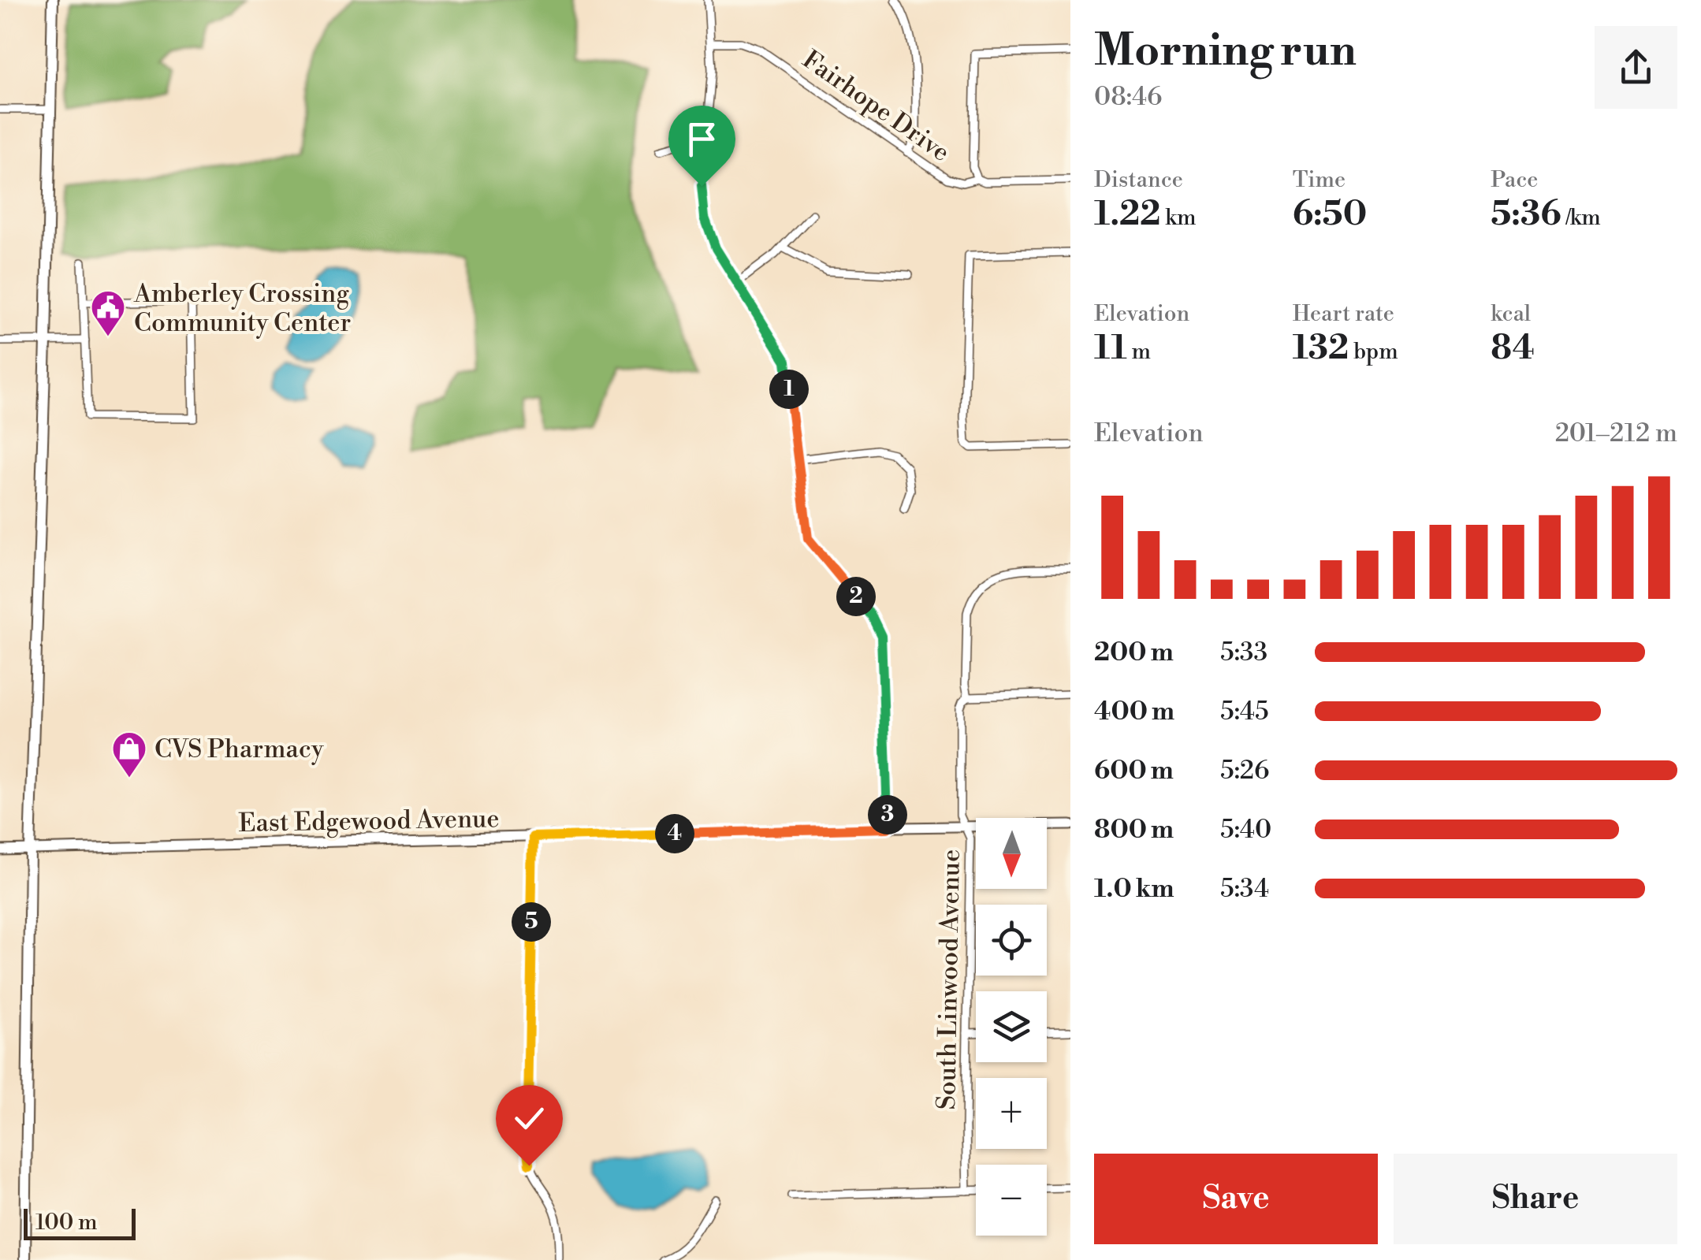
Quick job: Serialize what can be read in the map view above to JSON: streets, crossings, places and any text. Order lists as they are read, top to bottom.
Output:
{
  "streets": {
    "main road": ["East Edgewood Avenue"],
    "street": ["Fairhope Drive", "South Linwood Avenue"]
  },
  "crossings": [
    ["East Edgewood Avenue", "South Linwood Avenue"]
  ],
  "places": {
    "public building": ["Amberley Crossing Community Center"],
    "shop": ["CVS Pharmacy"]
  },
  "scale_bar": "100 m",
  "north": "bottom",
  "page": {
    "heading": ["Morning run", "08:46"],
    "stats": [
      ["Distance", "1.22 km"],
      ["Time", "6:50"],
      ["Pace", "5:36 /km"],
      ["Elevation", "11 m"],
      ["Heart rate", "132 bpm"],
      ["kcal", "84"]
    ],
    "pins": [
      "1",
      "2",
      "3",
      "4",
      "5"
    ],
    "chart": ["Elevation", "201–212 m"],
    "list": [
      {
        "name": "200 m",
        "note": "5:33"
      },
      {
        "name": "400 m",
        "note": "5:45"
      },
      {
        "name": "600 m",
        "note": "5:26"
      },
      {
        "name": "800 m",
        "note": "5:40"
      },
      {
        "name": "1.0 km",
        "note": "5:34"
      }
    ],
    "map_buttons": ["+", "−"],
    "buttons": ["Save", "Share"],
    "scale": "100 m"
  }
}
